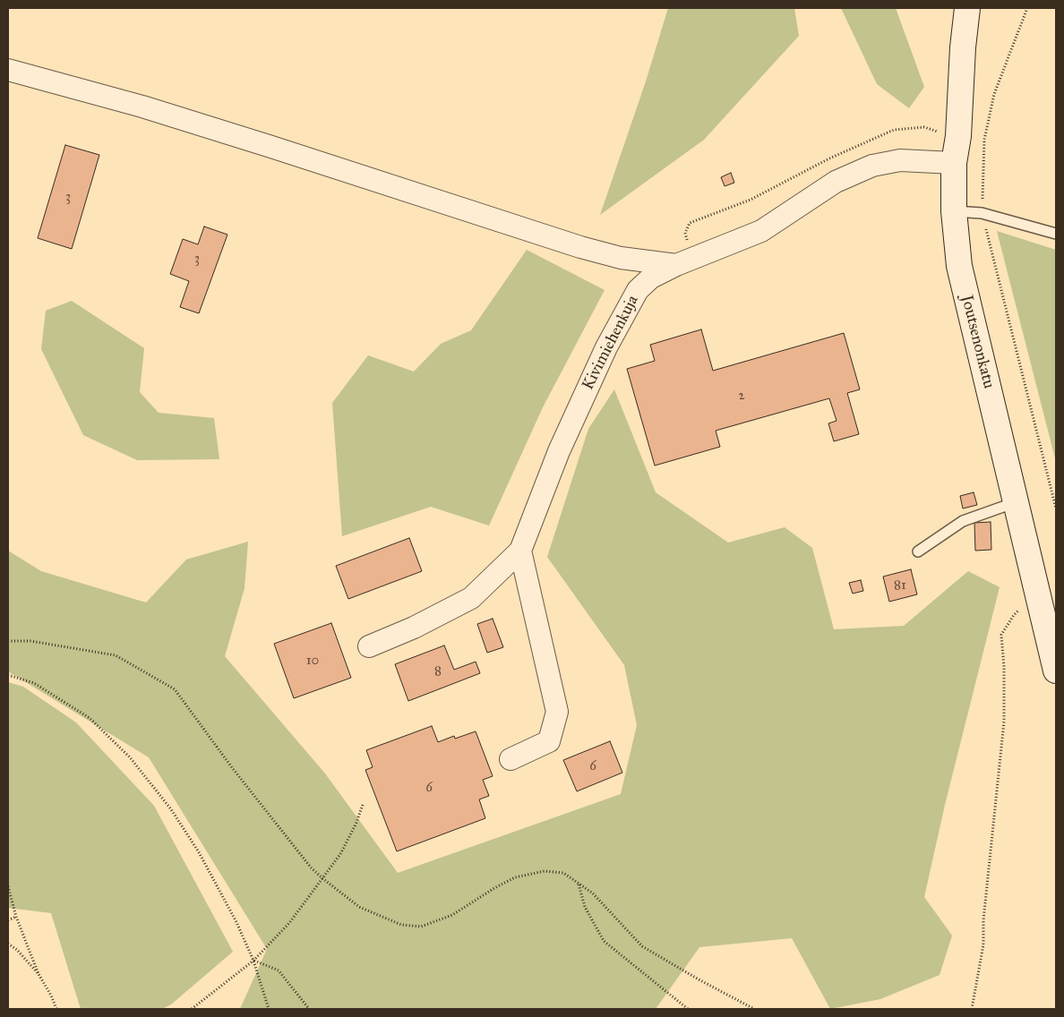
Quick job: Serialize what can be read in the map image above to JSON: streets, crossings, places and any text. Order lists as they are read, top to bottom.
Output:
{
  "streets": {
    "main road": ["Joutsenonkatu"],
    "street": ["Kivimiehenkuja"]
  },
  "crossings": [
    ["Joutsenonkatu", "Kivimiehenkuja"]
  ],
  "house_numbers": [
    "3",
    "3",
    "2",
    "81",
    "10",
    "8",
    "6",
    "6"
  ]
}
